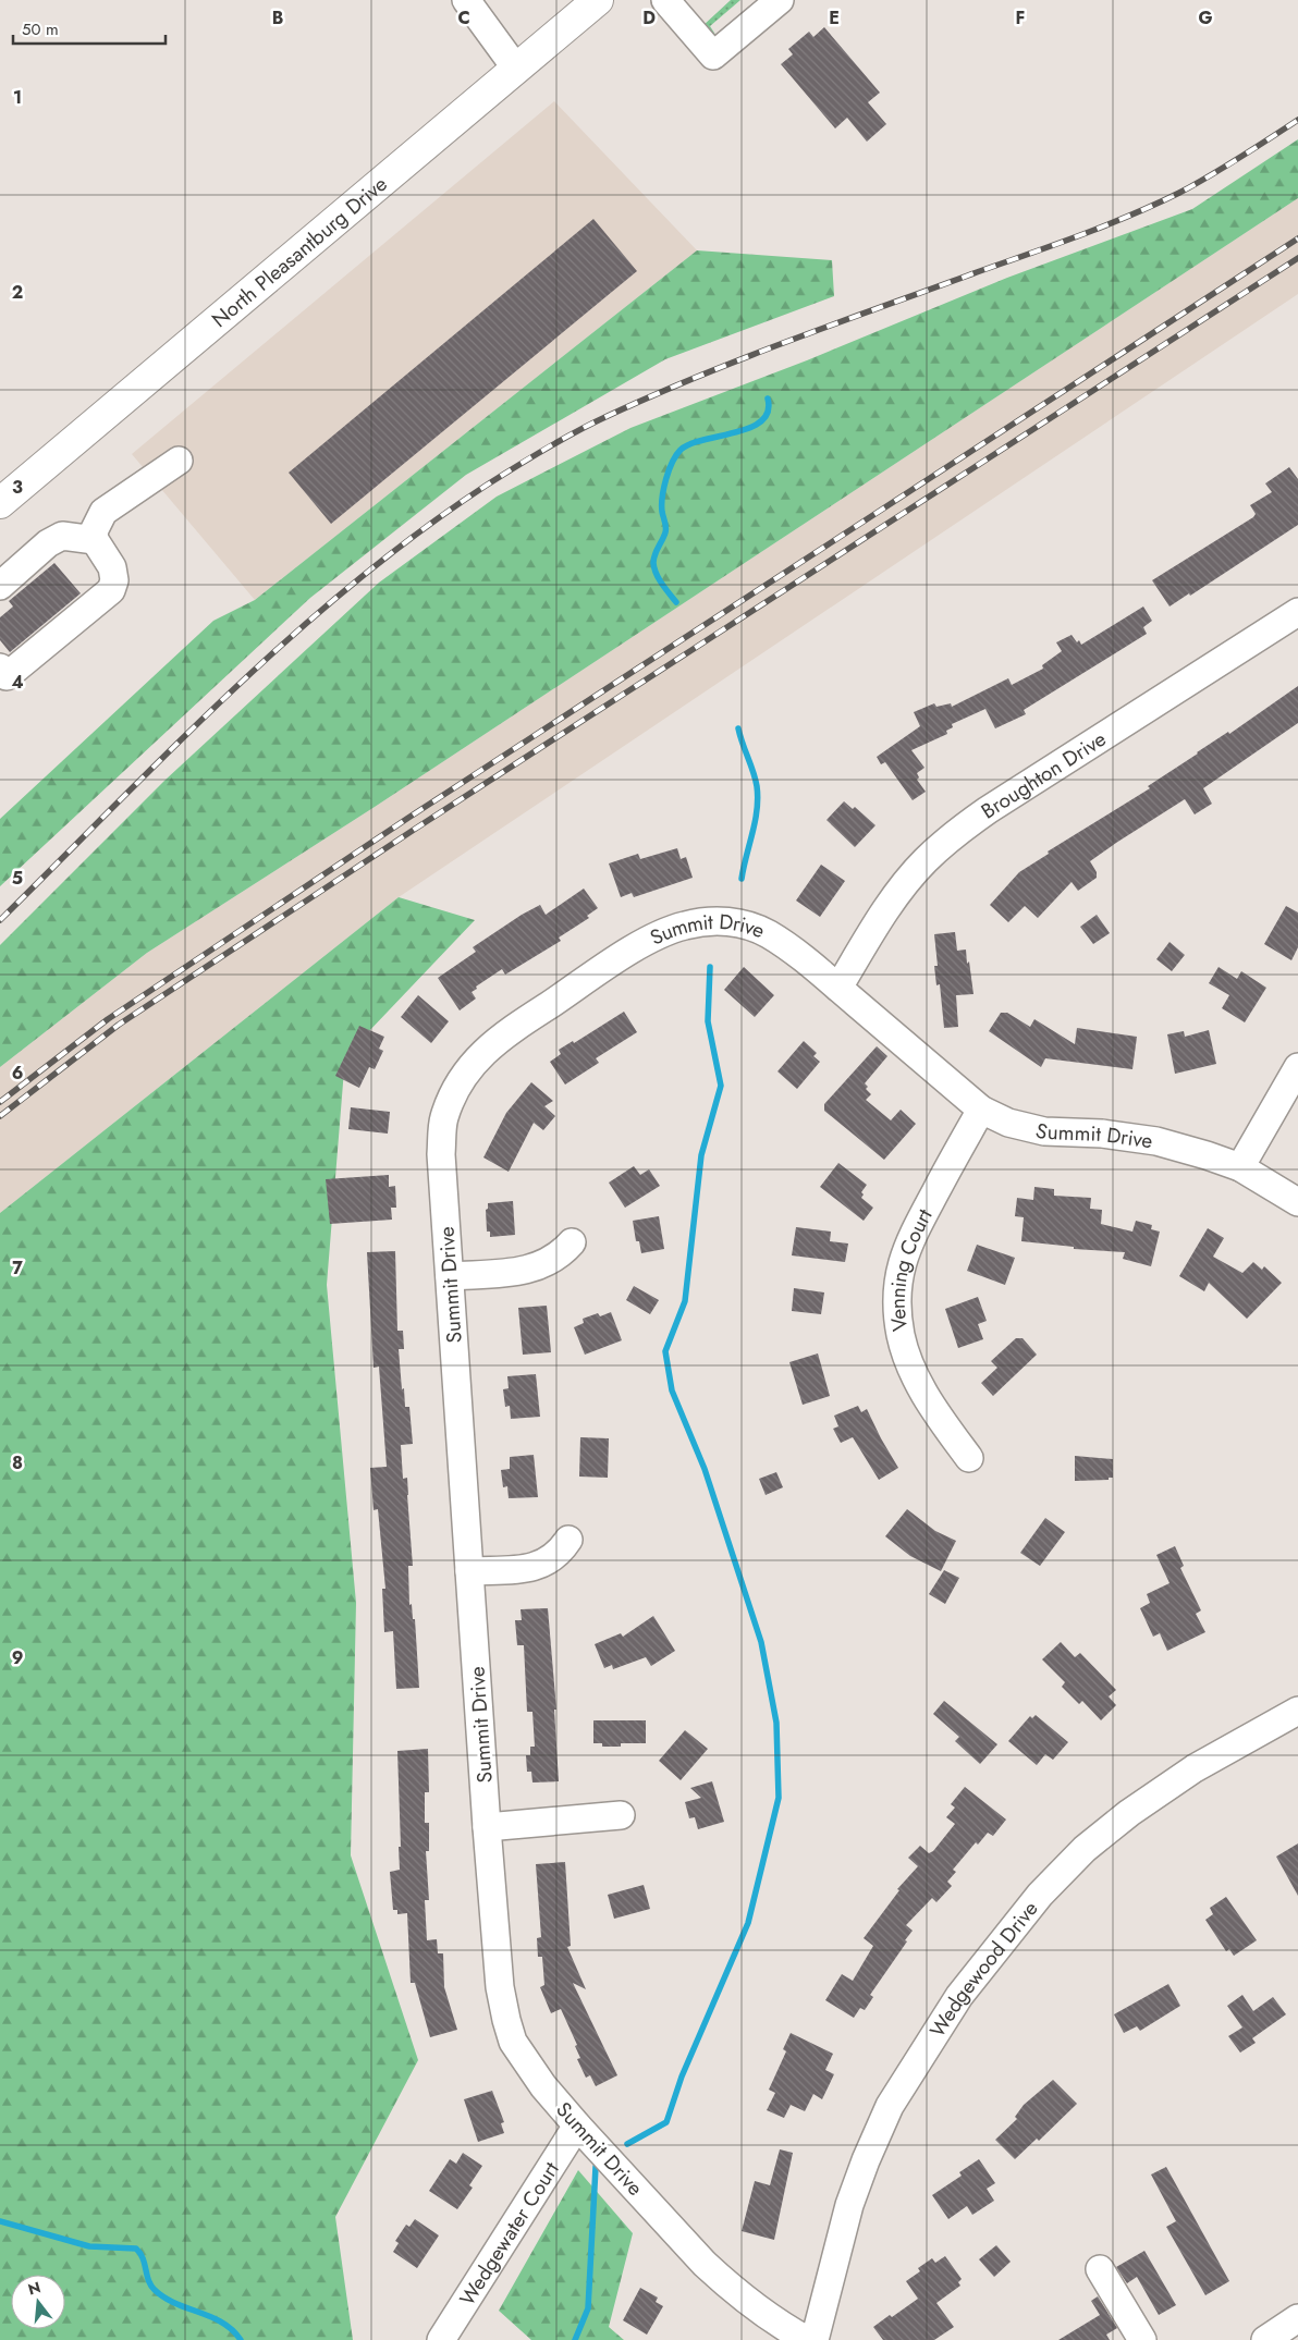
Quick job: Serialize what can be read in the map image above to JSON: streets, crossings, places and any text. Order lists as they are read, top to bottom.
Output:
{
  "streets": {
    "main road": ["North Pleasantburg Drive"],
    "street": [
      "Broughton Drive",
      "Summit Drive",
      "Venning Court",
      "Wedgewood Drive",
      "Wedgewater Court"
    ]
  },
  "crossings": [
    ["Broughton Drive", "Summit Drive"],
    ["Summit Drive", "Venning Court"],
    ["Summit Drive", "Wedgewater Court"]
  ],
  "scale_bar": "50 m",
  "north": "top",
  "grid": {
    "columns": [
      "B",
      "C",
      "D",
      "E",
      "F",
      "G"
    ],
    "rows": [
      "1",
      "2",
      "3",
      "4",
      "5",
      "6",
      "7",
      "8",
      "9"
    ]
  }
}
